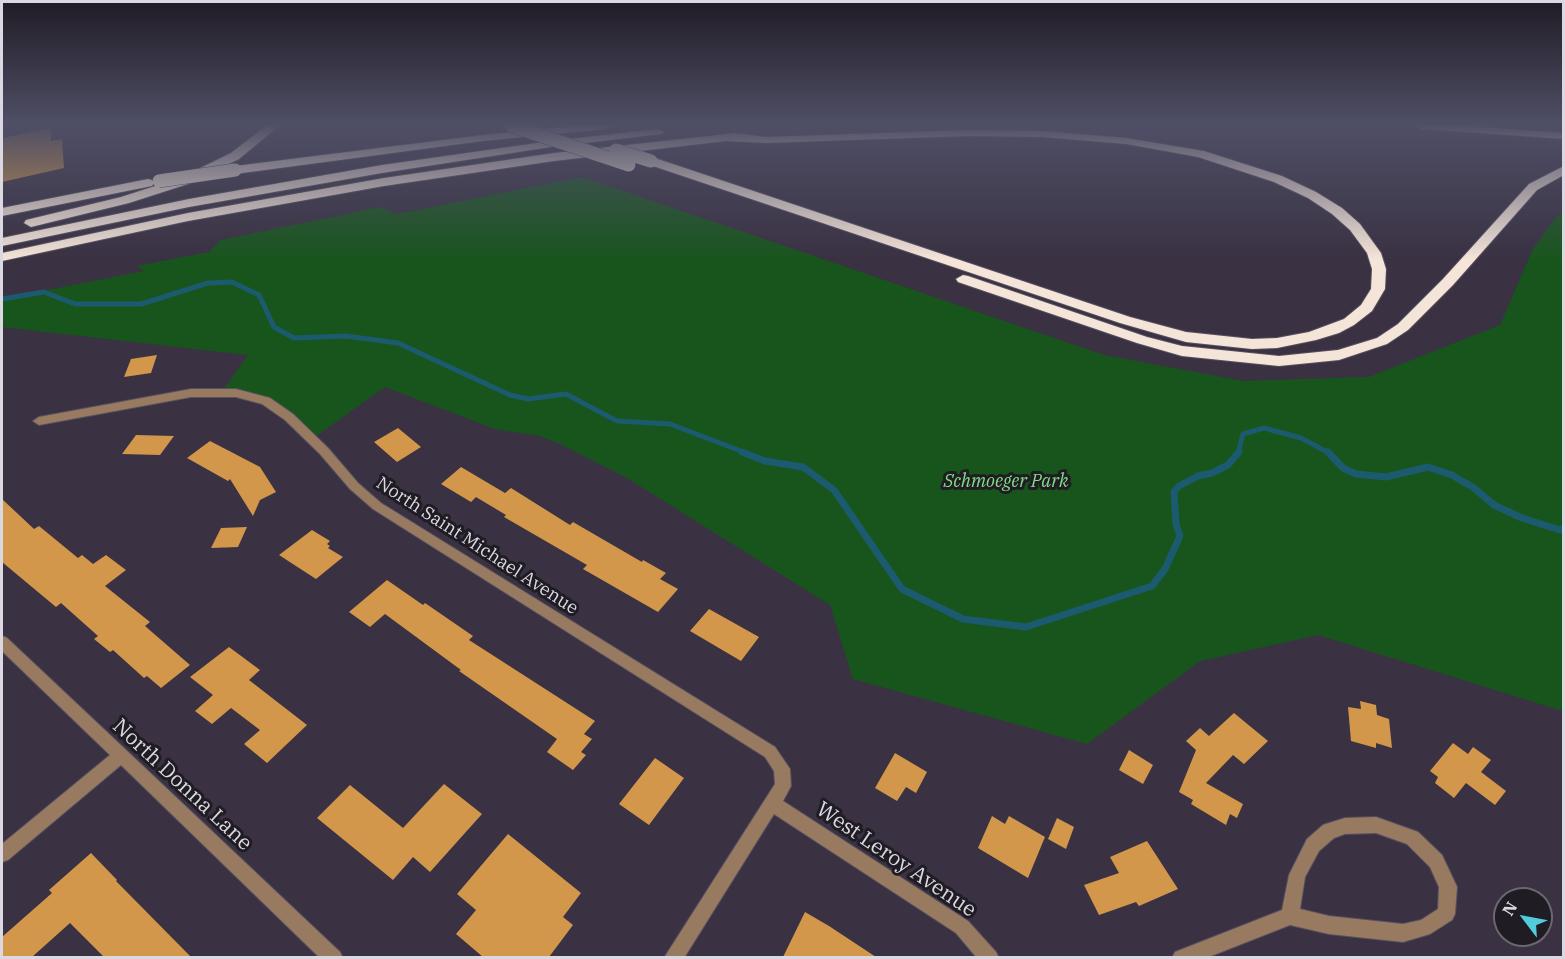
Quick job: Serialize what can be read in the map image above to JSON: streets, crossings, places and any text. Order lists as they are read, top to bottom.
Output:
{
  "streets": {
    "street": ["North Saint Michael Avenue", "North Donna Lane", "West Leroy Avenue"]
  },
  "crossings": [
    ["North Saint Michael Avenue", "West Leroy Avenue"]
  ],
  "parks": ["Schmoeger Park"],
  "north": "top left"
}
